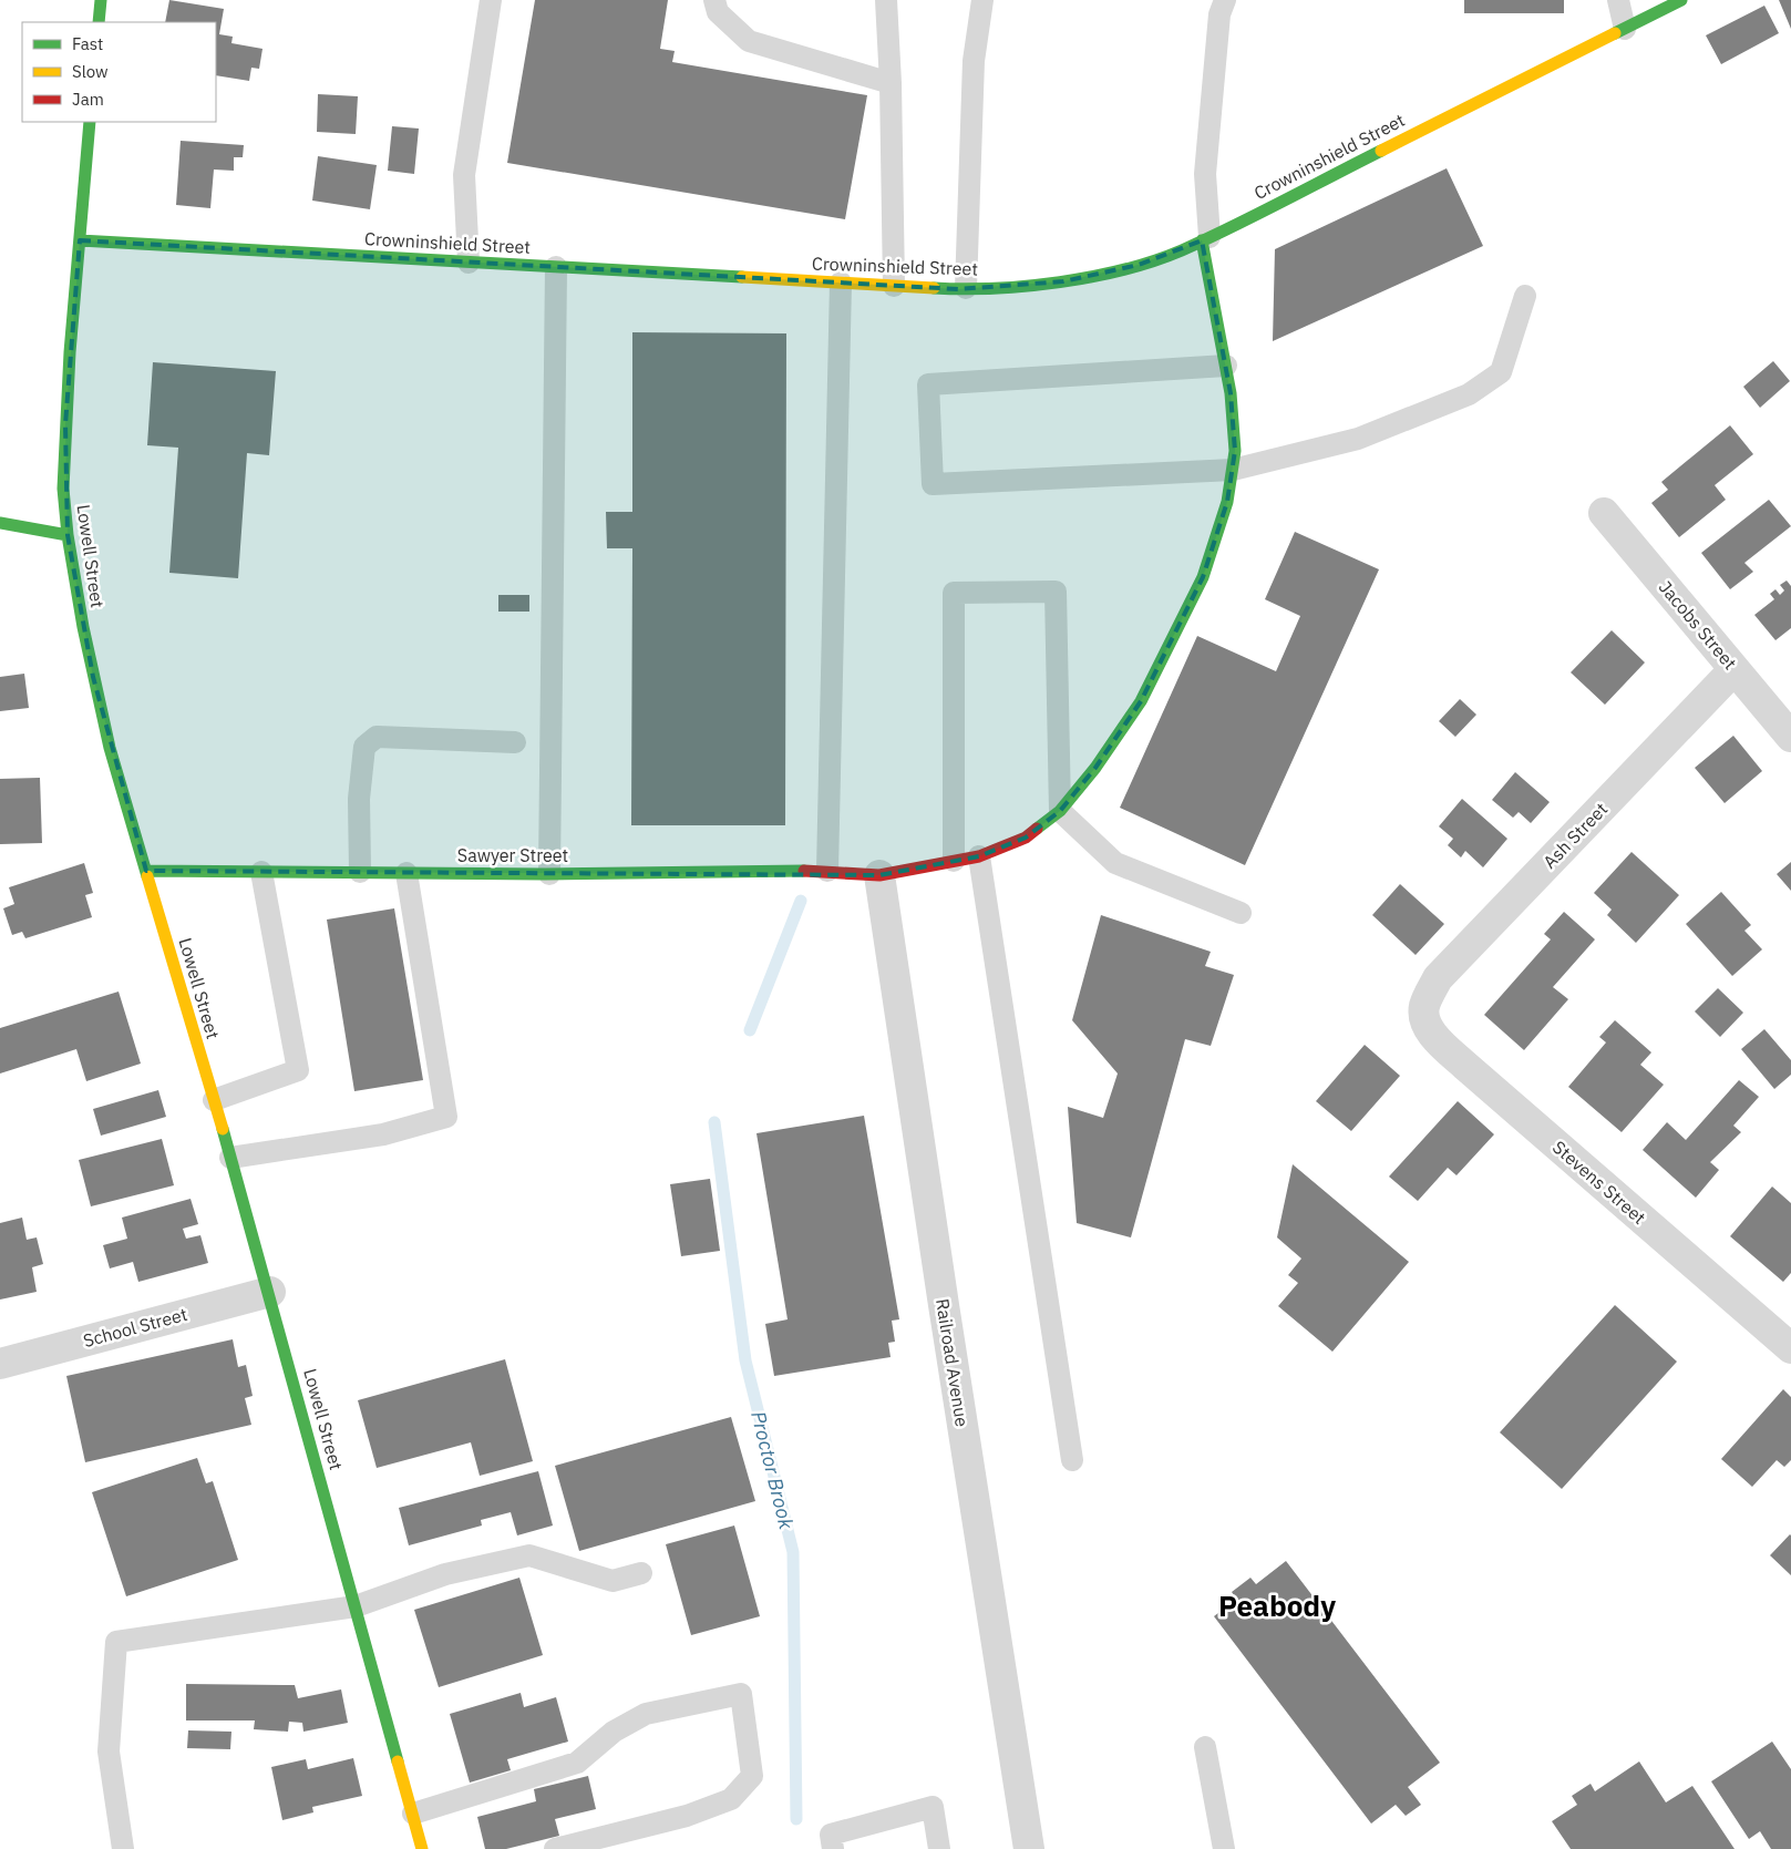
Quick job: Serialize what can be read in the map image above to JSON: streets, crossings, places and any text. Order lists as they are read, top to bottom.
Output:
{
  "streets": {
    "street": [
      "Crowninshield Street",
      "Lowell Street",
      "Jacobs Street",
      "Ash Street",
      "Sawyer Street",
      "Stevens Street",
      "School Street",
      "Railroad Avenue"
    ]
  },
  "crossings": [
    ["Crowninshield Street", "Lowell Street"],
    ["Crowninshield Street", "Sawyer Street"],
    ["Lowell Street", "Sawyer Street"],
    ["Lowell Street", "School Street"],
    ["Jacobs Street", "Ash Street"],
    ["Ash Street", "Stevens Street"],
    ["Sawyer Street", "Railroad Avenue"]
  ],
  "districts": ["Peabody"],
  "water": ["Proctor Brook"],
  "legend": ["Fast", "Slow", "Jam"]
}
